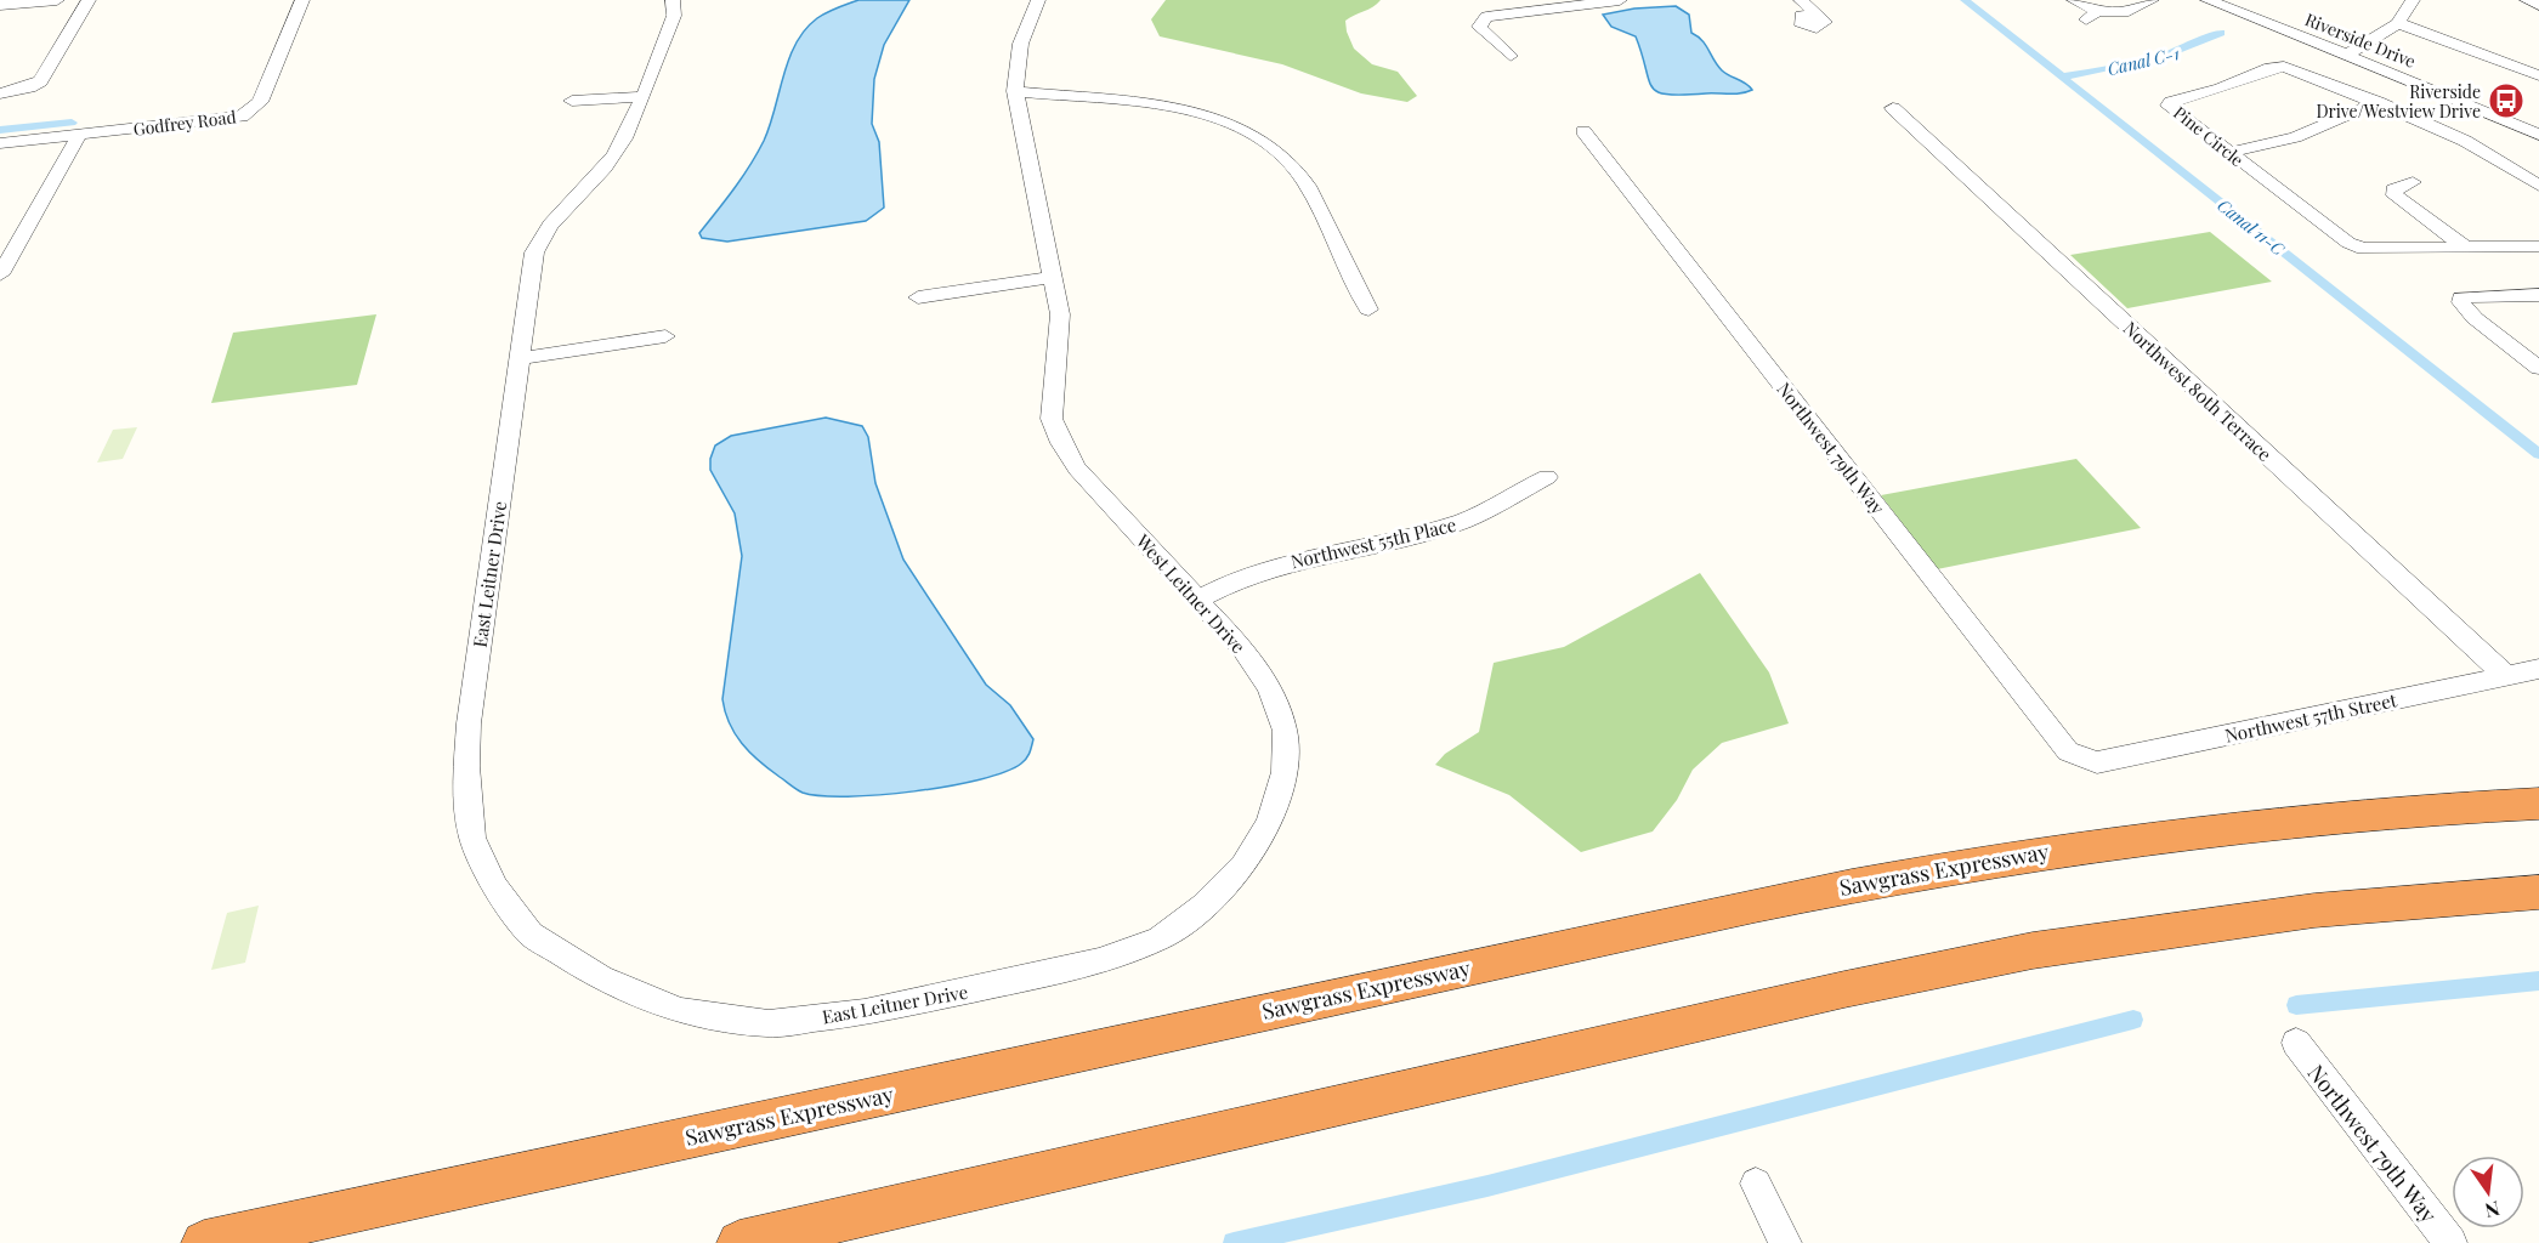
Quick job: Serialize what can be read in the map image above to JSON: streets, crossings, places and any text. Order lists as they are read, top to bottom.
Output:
{
  "streets": {
    "highway": ["Sawgrass Expressway"],
    "street": [
      "Riverside Drive",
      "Godfrey Road",
      "Pine Circle",
      "Northwest 80th Terrace",
      "Northwest 79th Way",
      "Northwest 55th Place",
      "East Leitner Drive",
      "West Leitner Drive",
      "Northwest 57th Street"
    ]
  },
  "crossings": [
    ["Northwest 80th Terrace", "Northwest 57th Street"],
    ["Northwest 79th Way", "Northwest 57th Street"],
    ["Northwest 55th Place", "West Leitner Drive"],
    ["East Leitner Drive", "West Leitner Drive"]
  ],
  "water": ["Canal C-1", "Canal 11-C"],
  "places": {
    "bus stop": ["Riverside Drive/Westview Drive"]
  },
  "north": "bottom"
}
